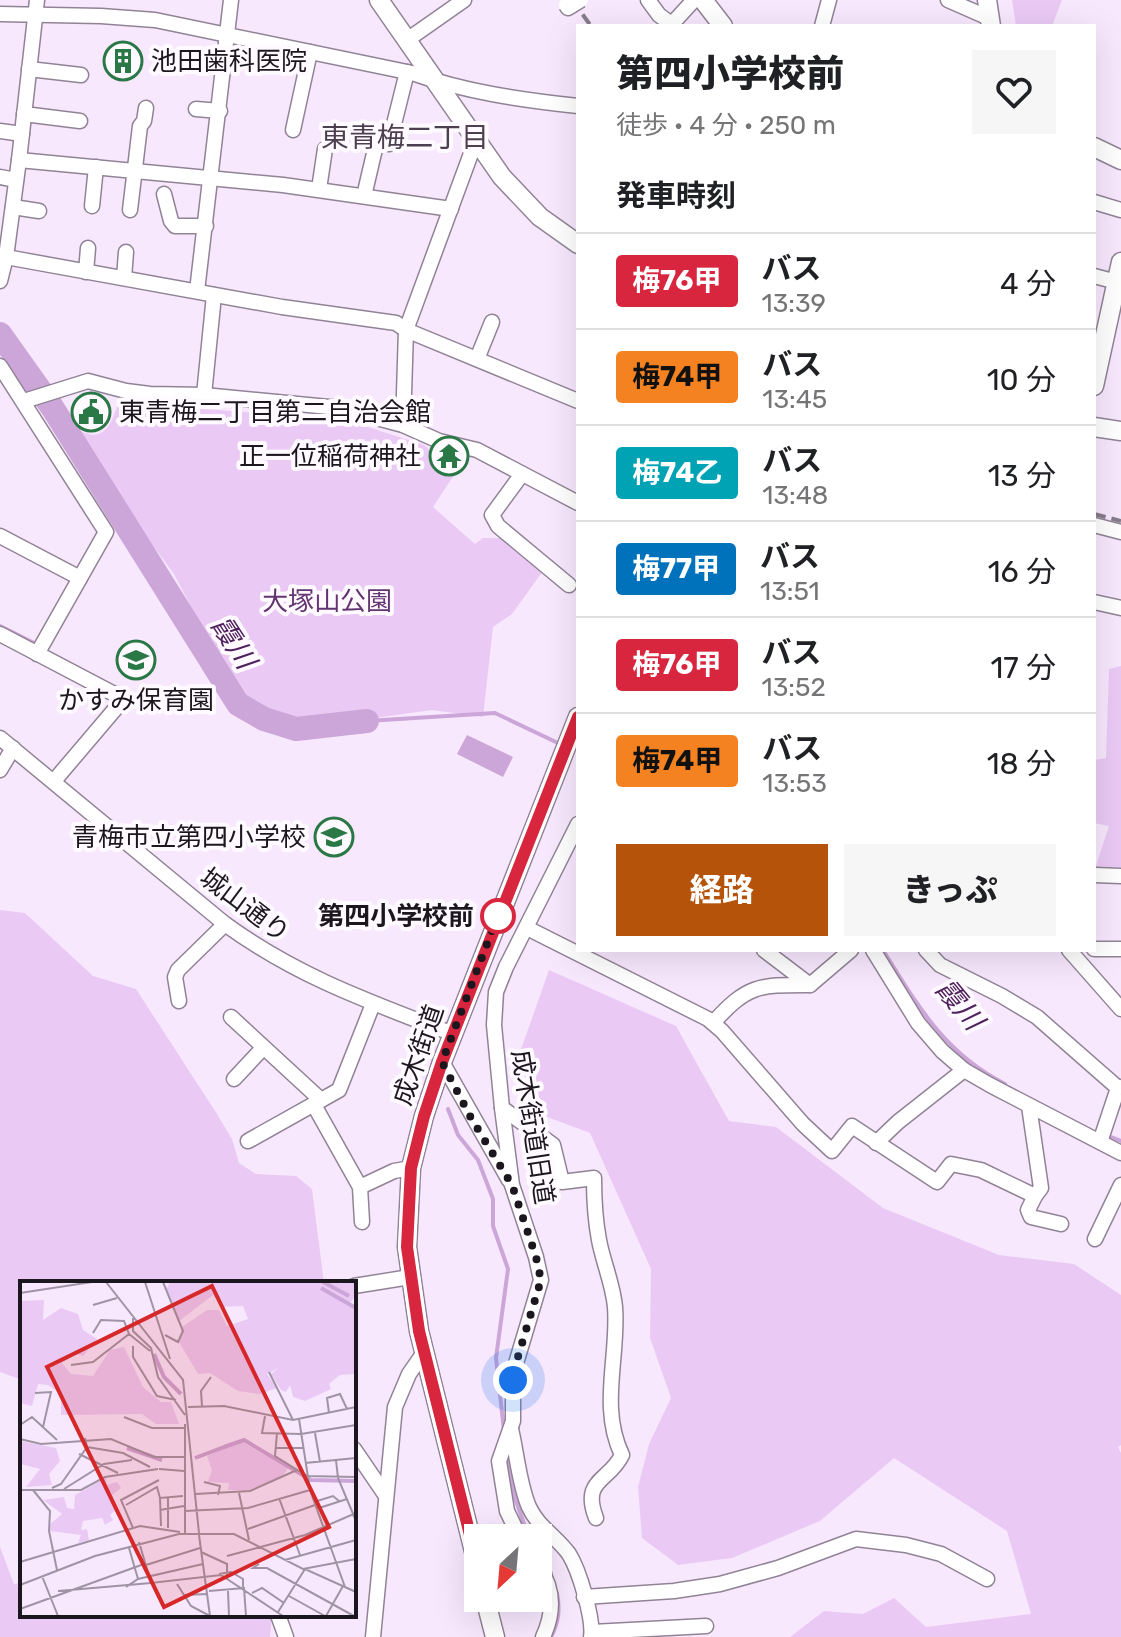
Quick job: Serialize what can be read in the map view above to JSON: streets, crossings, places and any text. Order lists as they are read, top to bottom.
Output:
{
  "streets": {
    "main road": ["成木街道"],
    "street": ["城山通り", "成木街道旧道"]
  },
  "crossings": [
    ["城山通り", "成木街道"]
  ],
  "districts": ["東青梅二丁目"],
  "water": ["霞川"],
  "parks": ["大塚山公園"],
  "places": {
    "building": ["池田歯科医院"],
    "public building": ["東青梅二丁目第二自治会館"],
    "temple": ["正一位稲荷神社"],
    "school or university": ["かすみ保育園", "青梅市立第四小学校"],
    "other": ["第四小学校前"]
  },
  "lines": ["bus line 梅76甲"],
  "north": "bottom left",
  "page": {
    "heading": [
      ["第四小学校前", "徒歩 · 4 分 · 250 m"],
      "発車時刻"
    ],
    "list": [
      {
        "mark": "梅76甲",
        "name": "バス",
        "note": "13:39",
        "value": "4 分"
      },
      {
        "mark": "梅74甲",
        "name": "バス",
        "note": "13:45",
        "value": "10 分"
      },
      {
        "mark": "梅74乙",
        "name": "バス",
        "note": "13:48",
        "value": "13 分"
      },
      {
        "mark": "梅77甲",
        "name": "バス",
        "note": "13:51",
        "value": "16 分"
      },
      {
        "mark": "梅76甲",
        "name": "バス",
        "note": "13:52",
        "value": "17 分"
      },
      {
        "mark": "梅74甲",
        "name": "バス",
        "note": "13:53",
        "value": "18 分"
      }
    ],
    "buttons": ["経路", "きっぷ"]
  }
}
